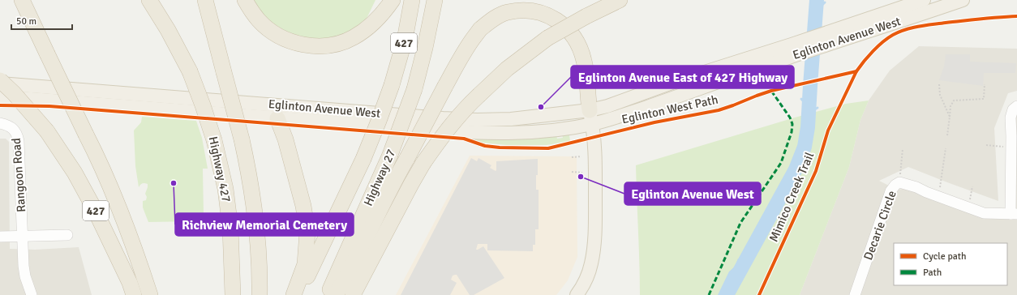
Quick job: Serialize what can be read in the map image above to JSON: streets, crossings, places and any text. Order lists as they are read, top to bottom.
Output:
{
  "streets": {
    "highway": ["427", "Highway 427", "Highway 27"],
    "main road": ["Eglinton Avenue West"],
    "street": ["Rangoon Road", "Decarie Circle"],
    "cycle path": ["Eglinton West Path", "Mimico Creek Trail"]
  },
  "places": ["Eglinton Avenue East of 427 Highway", "Eglinton Avenue West", "Richview Memorial Cemetery"],
  "legend": ["Cycle path", "Path"],
  "scale_bar": "50 m"
}
